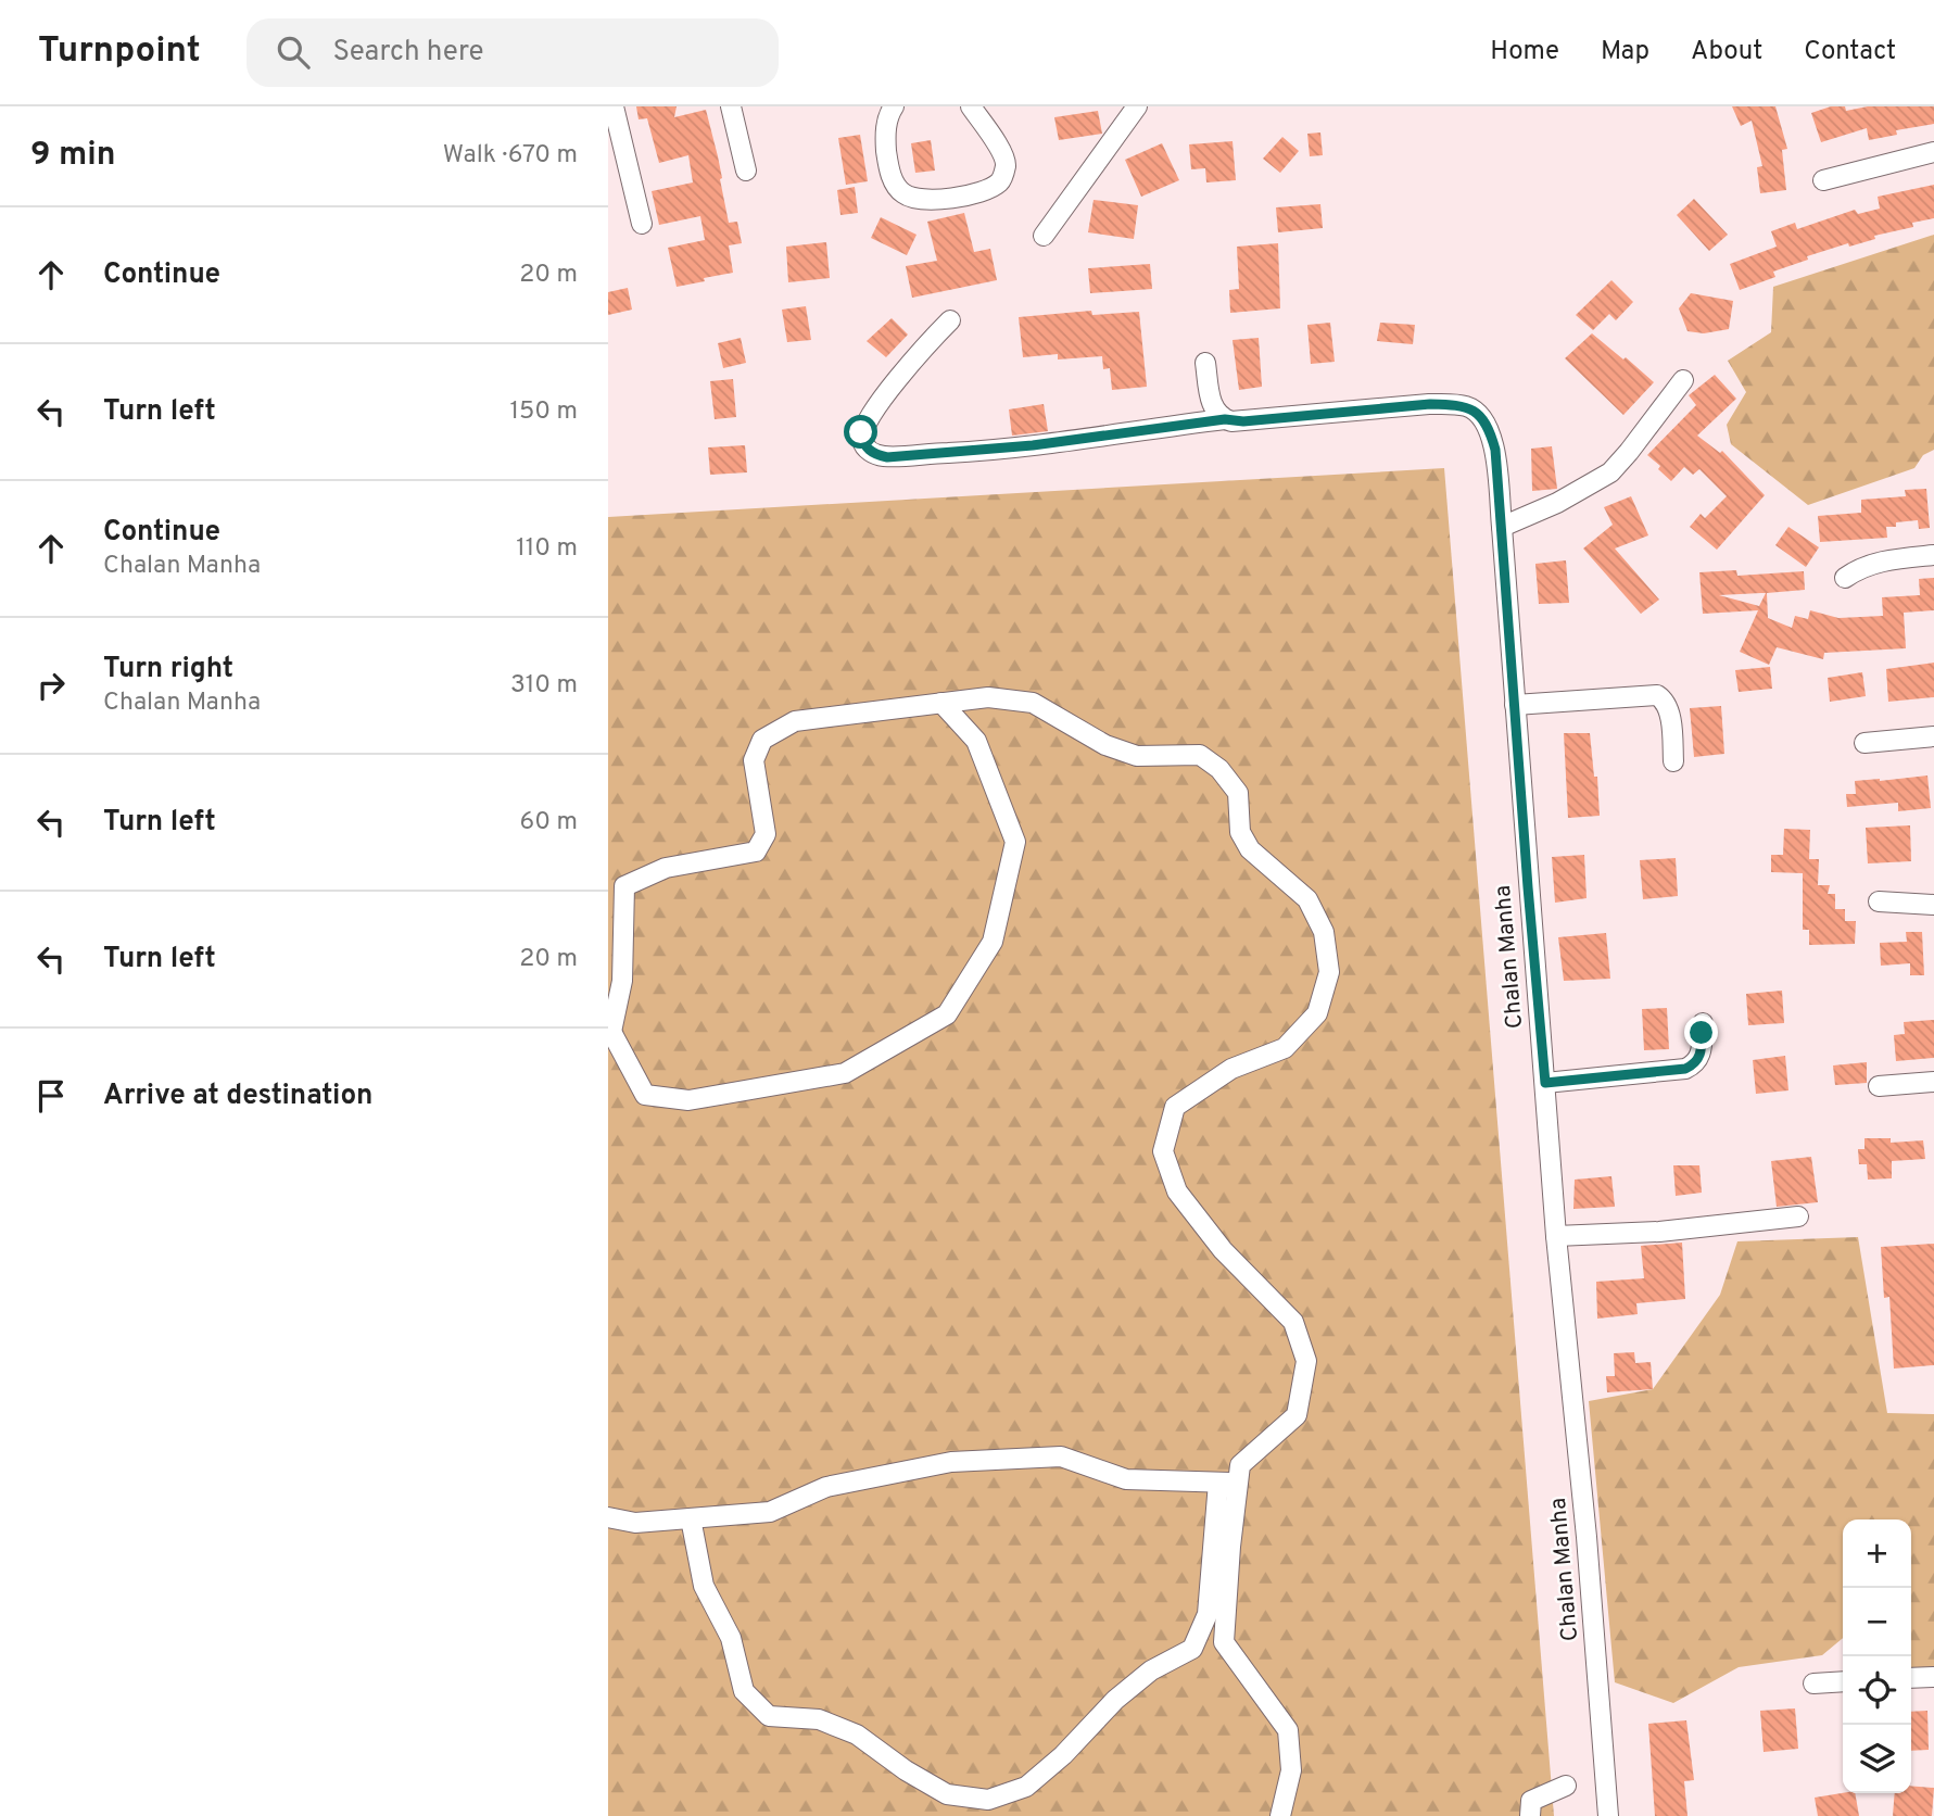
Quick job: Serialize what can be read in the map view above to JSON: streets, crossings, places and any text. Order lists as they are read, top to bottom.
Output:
{
  "streets": {
    "street": ["Chalan Manha"]
  },
  "page": {
    "header": "Turnpoint",
    "search": "Search here",
    "nav": [
      "Home",
      "Map",
      "About",
      "Contact"
    ],
    "heading": ["9 min", "Walk · 670 m"],
    "list": [
      ["Continue", "20 m"],
      ["Turn left", "150 m"],
      ["Continue", "Chalan Manha", "110 m"],
      ["Turn right", "Chalan Manha", "310 m"],
      ["Turn left", "60 m"],
      ["Turn left", "20 m"],
      "Arrive at destination"
    ],
    "map_buttons": ["+", "−"]
  }
}
